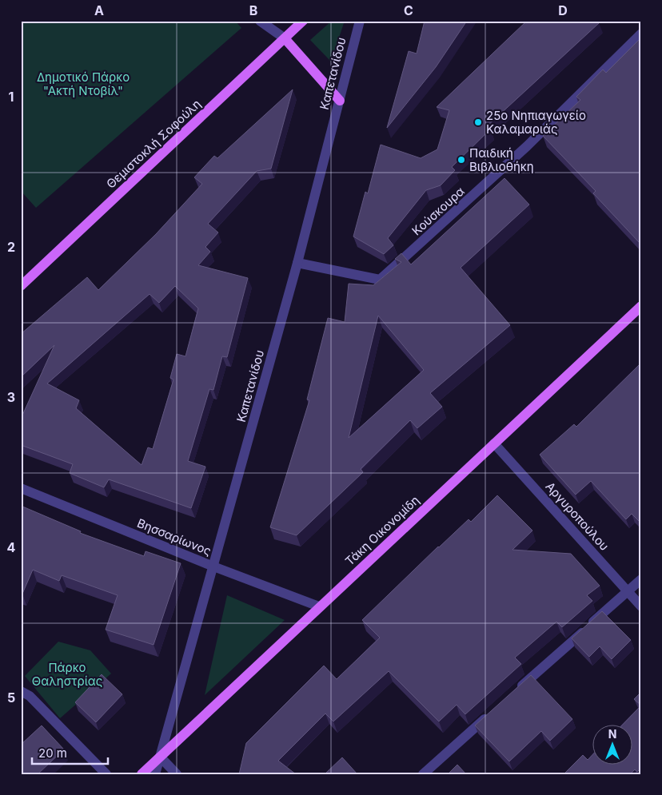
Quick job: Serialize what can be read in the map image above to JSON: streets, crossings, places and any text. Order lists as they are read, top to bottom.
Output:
{
  "streets": {
    "main road": ["Θεμιστοκλή Σοφούλη", "Τάκη Οικονομίδη"],
    "street": [
      "Καπετανίδου",
      "Κούσκουρα",
      "Αργυροπούλου",
      "Βησσαρίωνος"
    ]
  },
  "crossings": [
    ["Καπετανίδου", "Κούσκουρα"],
    ["Καπετανίδου", "Τάκη Οικονομίδη"],
    ["Καπετανίδου", "Βησσαρίωνος"],
    ["Αργυροπούλου", "Τάκη Οικονομίδη"],
    ["Τάκη Οικονομίδη", "Βησσαρίωνος"]
  ],
  "parks": ["Δημοτικό Πάρκο \"Ακτή Ντοβίλ\"", "Πάρκο Θαληστρίας"],
  "places": ["25ο Νηπιαγωγείο Καλαμαριάς", "Παιδική Βιβλιοθήκη"],
  "scale_bar": "20 m",
  "north": "top",
  "grid": {
    "columns": [
      "A",
      "B",
      "C",
      "D"
    ],
    "rows": [
      "1",
      "2",
      "3",
      "4",
      "5"
    ]
  }
}
